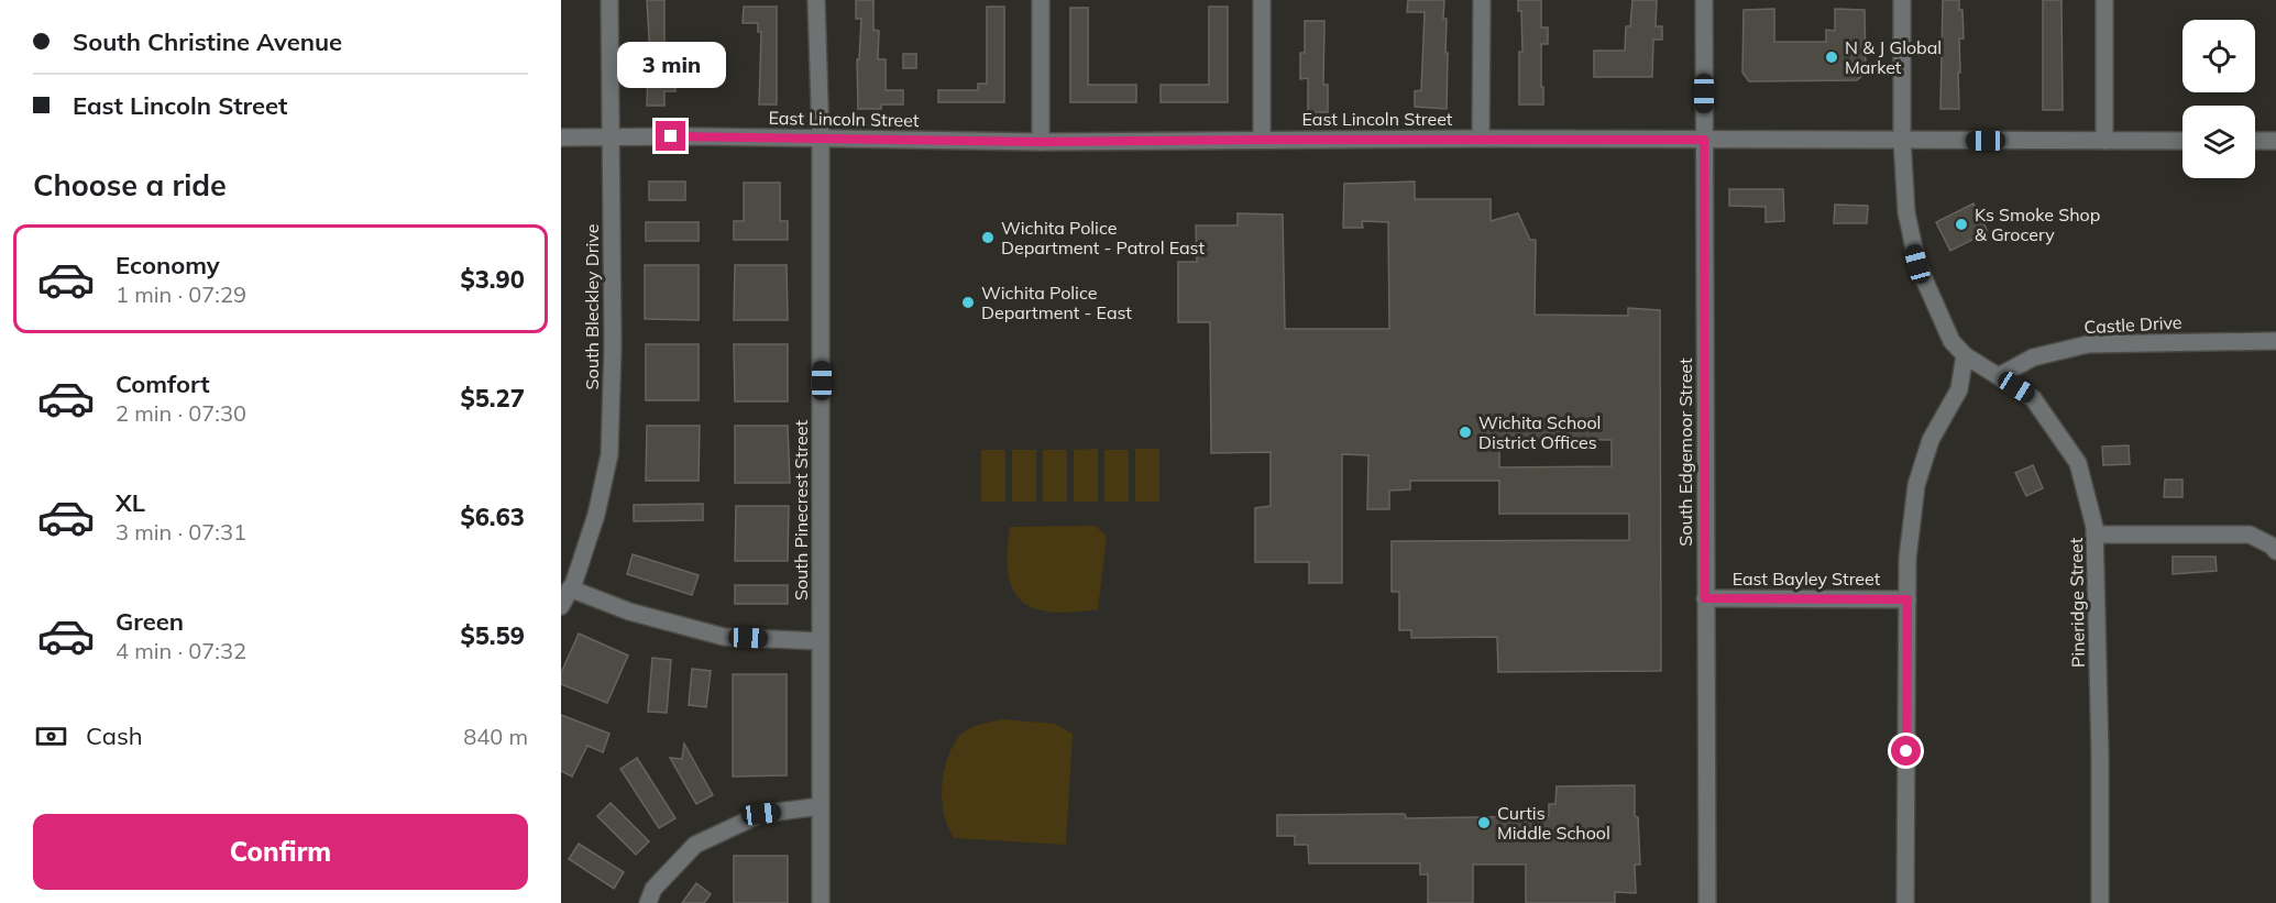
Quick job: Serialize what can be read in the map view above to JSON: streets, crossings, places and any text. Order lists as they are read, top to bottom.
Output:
{
  "streets": {
    "street": [
      "East Lincoln Street",
      "South Bleckley Drive",
      "Castle Drive",
      "South Edgemoor Street",
      "South Pinecrest Street",
      "East Bayley Street",
      "Pineridge Street"
    ]
  },
  "crossings": [
    ["East Lincoln Street", "South Bleckley Drive"],
    ["East Lincoln Street", "South Edgemoor Street"],
    ["East Lincoln Street", "South Pinecrest Street"],
    ["Castle Drive", "Pineridge Street"],
    ["South Edgemoor Street", "East Bayley Street"]
  ],
  "places": [
    "N & J Global Market",
    "Ks Smoke Shop & Grocery",
    "Wichita Police Department - Patrol East",
    "Wichita Police Department - East",
    "Wichita School District Offices",
    "Curtis Middle School"
  ],
  "page": {
    "banner": ["South Christine Avenue", "East Lincoln Street"],
    "bubble": "3 min",
    "heading": "Choose a ride",
    "list": [
      {
        "name": "Economy",
        "note": "1 min · 07:29",
        "value": "$3.90"
      },
      {
        "name": "Comfort",
        "note": "2 min · 07:30",
        "value": "$5.27"
      },
      {
        "name": "XL",
        "note": "3 min · 07:31",
        "value": "$6.63"
      },
      {
        "name": "Green",
        "note": "4 min · 07:32",
        "value": "$5.59"
      }
    ],
    "pay": ["Cash", "840 m"],
    "buttons": "Confirm"
  }
}
